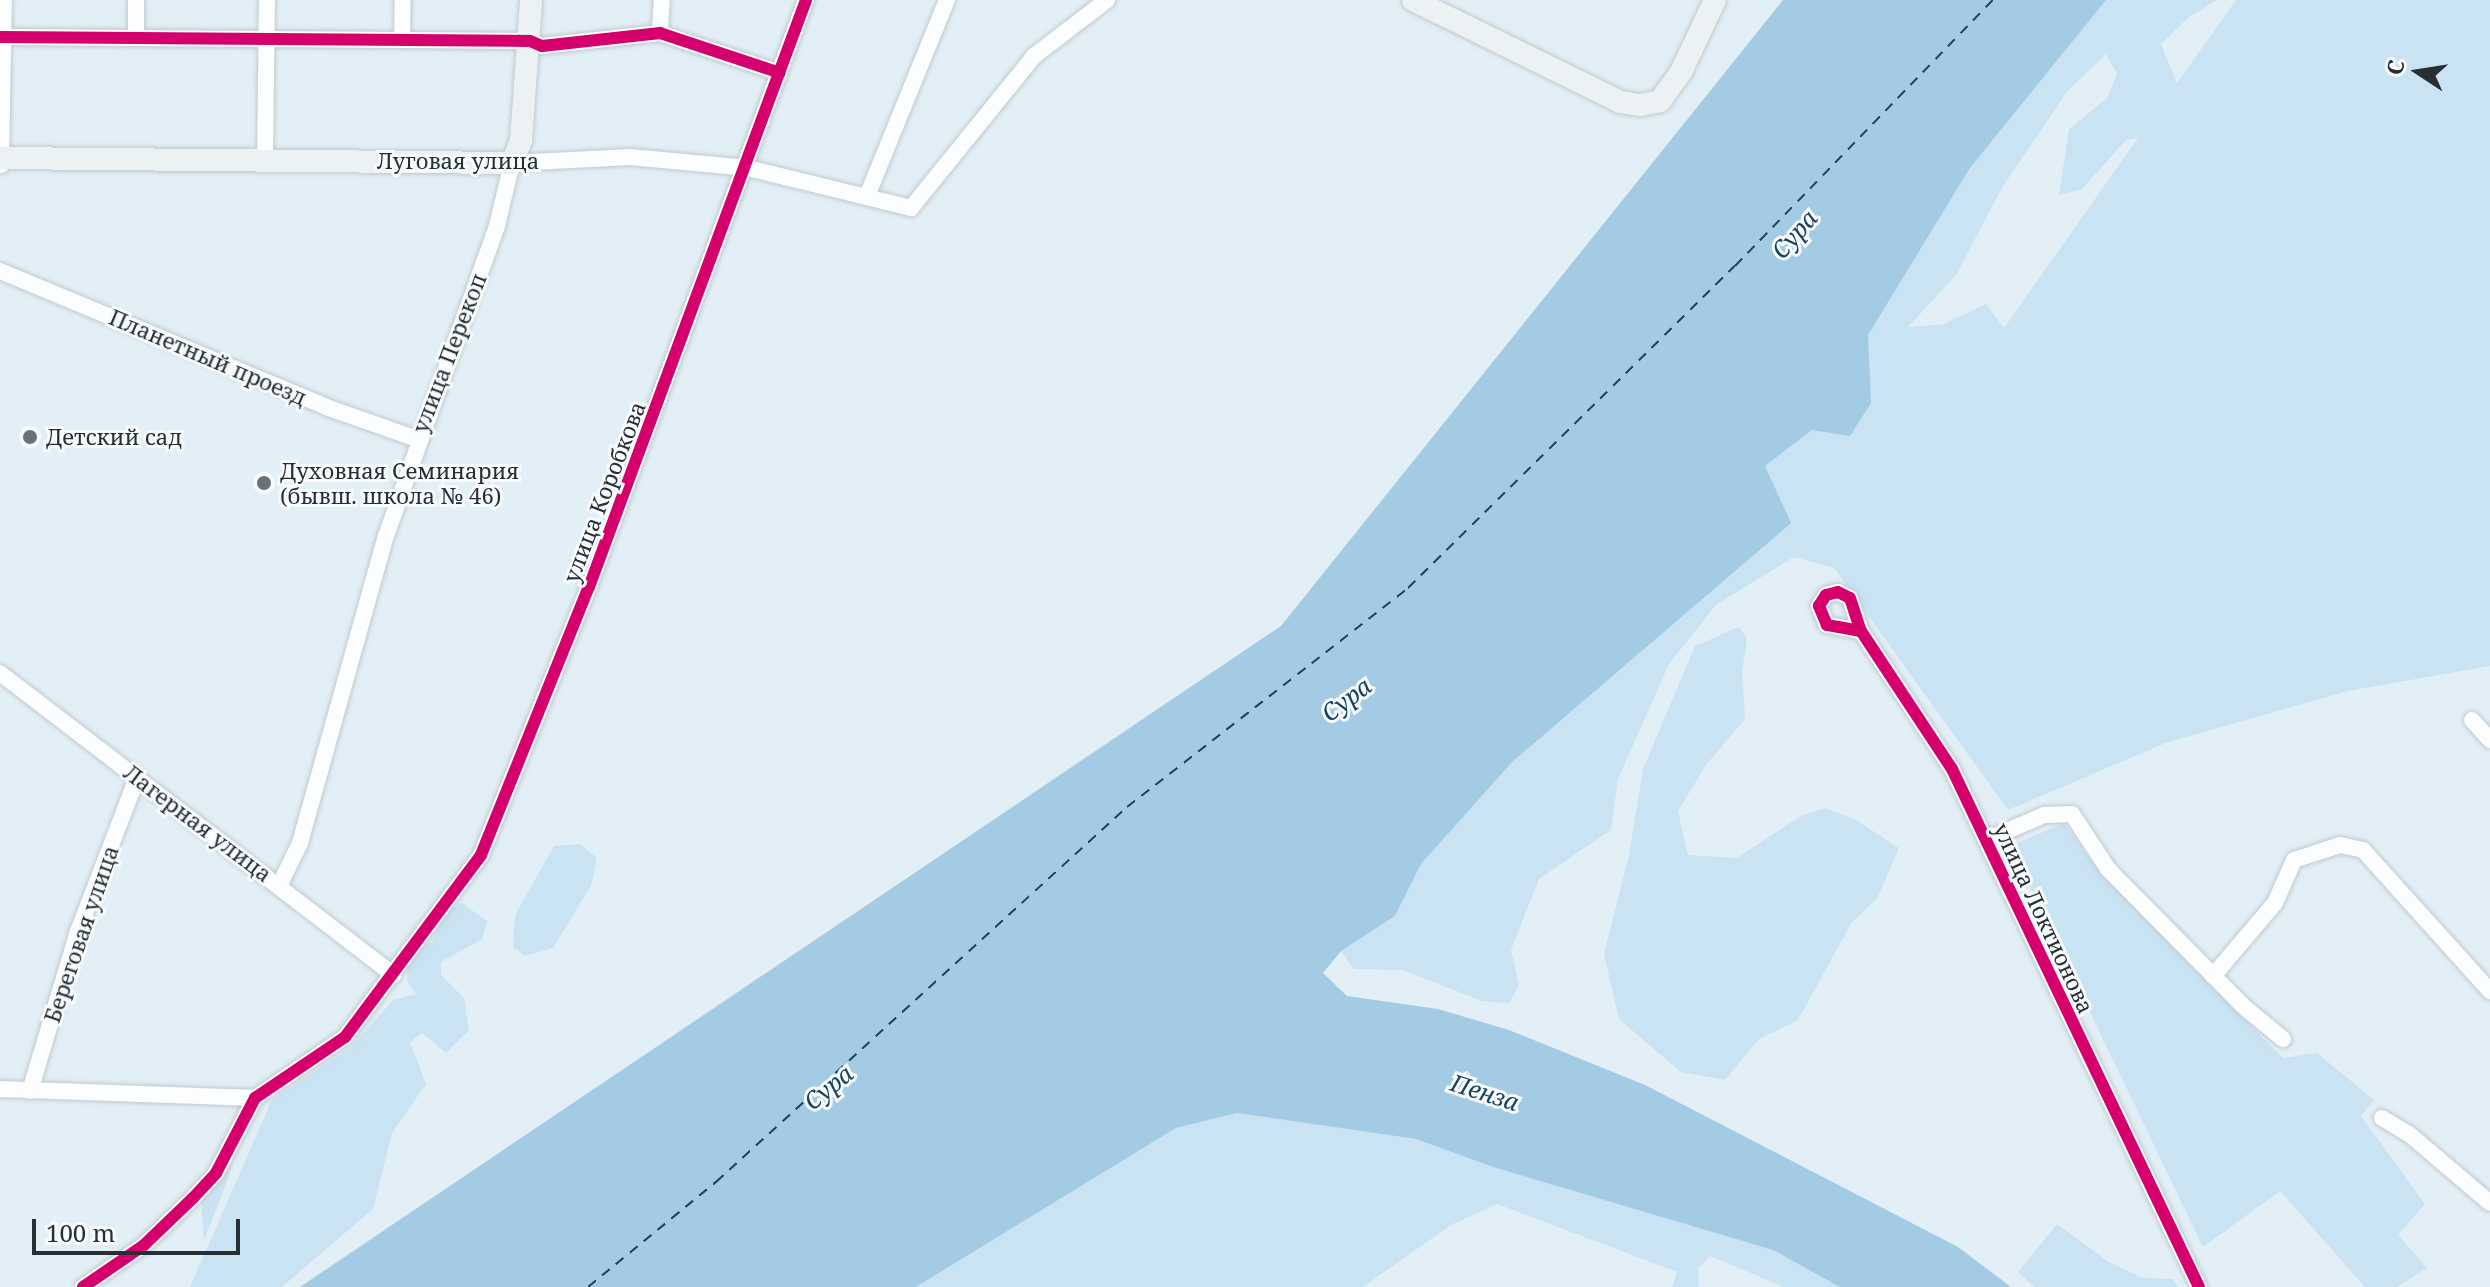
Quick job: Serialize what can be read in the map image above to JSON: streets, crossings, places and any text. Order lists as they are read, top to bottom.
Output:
{
  "streets": {
    "main road": ["Луговая улица", "улица Перекоп"],
    "street": [
      "Планетный проезд",
      "улица Коробкова",
      "Лагерная улица",
      "улица Локтионова",
      "Береговая улица"
    ]
  },
  "crossings": [
    ["Луговая улица", "улица Перекоп"],
    ["Луговая улица", "улица Коробкова"],
    ["улица Перекоп", "Планетный проезд"],
    ["улица Перекоп", "Лагерная улица"],
    ["улица Коробкова", "Лагерная улица"],
    ["Лагерная улица", "Береговая улица"]
  ],
  "water": ["Сура", "Пенза"],
  "places": ["Детский сад", "Духовная Семинария (бывш. школа № 46)"],
  "scale_bar": "100 m",
  "north": "left"
}
